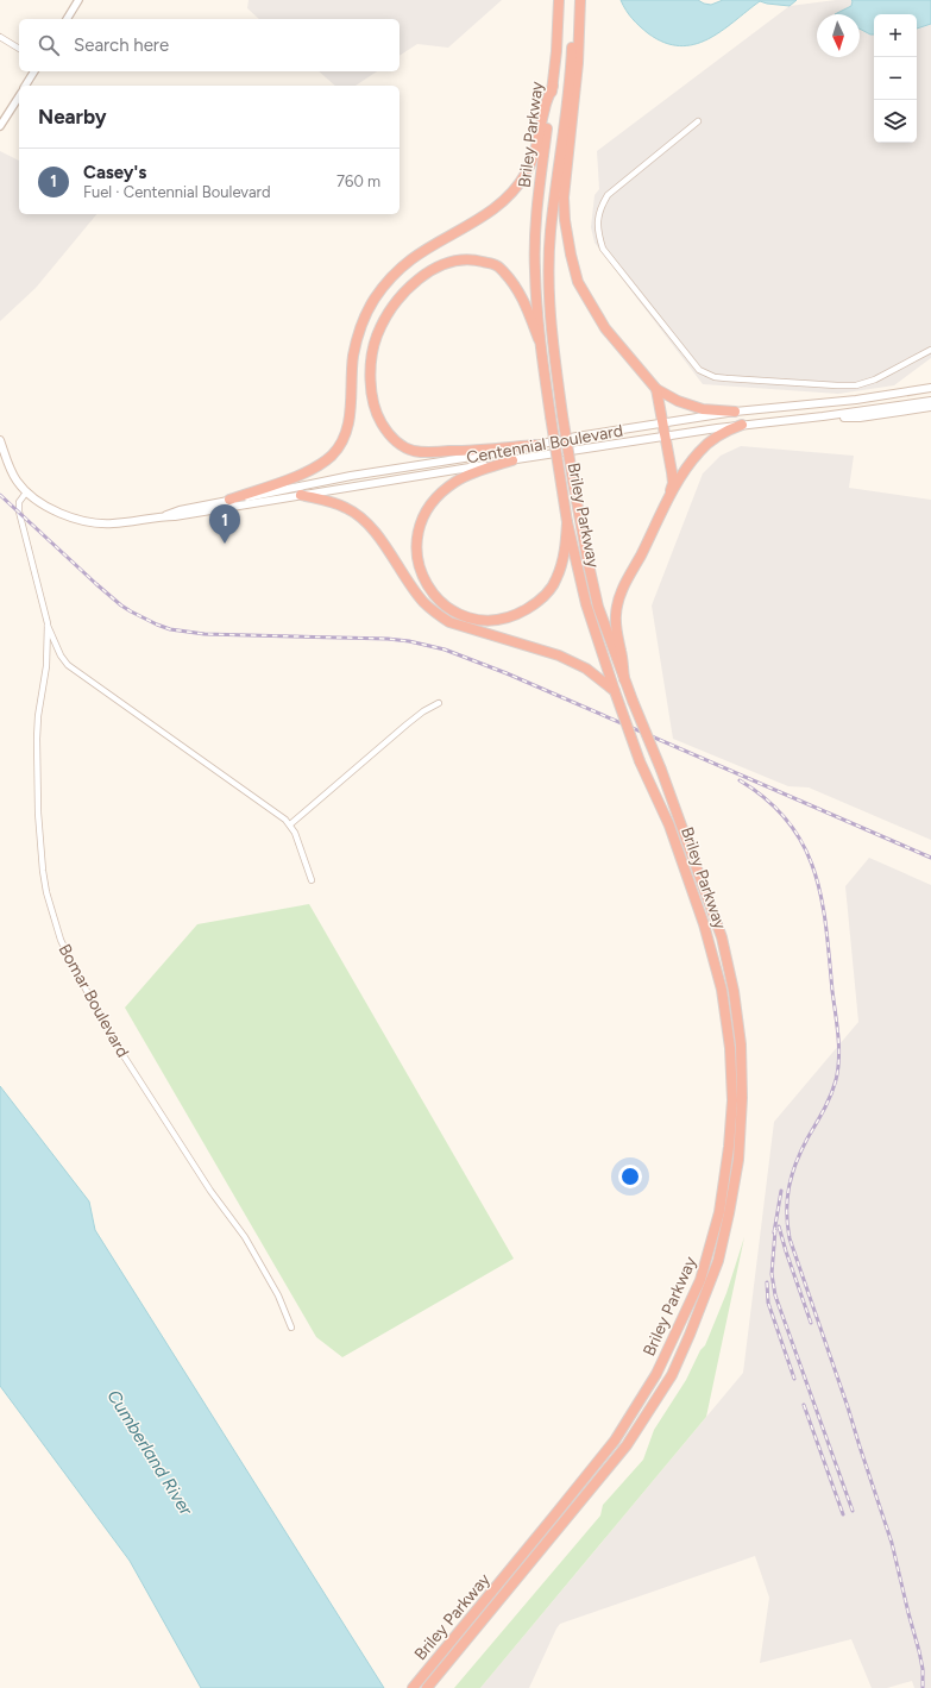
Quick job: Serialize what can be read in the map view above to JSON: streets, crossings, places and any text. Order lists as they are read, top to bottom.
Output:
{
  "streets": {
    "highway": ["Briley Parkway"],
    "main road": ["Centennial Boulevard"],
    "street": ["Bomar Boulevard"]
  },
  "crossings": [
    ["Centennial Boulevard", "Bomar Boulevard"]
  ],
  "water": ["Cumberland River"],
  "north": "bottom",
  "page": {
    "map_buttons": ["+", "−"],
    "search": "Search here",
    "heading": "Nearby",
    "list": [
      {
        "mark": "1",
        "name": "Casey's",
        "note": "Fuel · Centennial Boulevard",
        "value": "760 m"
      }
    ],
    "pins": "1"
  }
}
